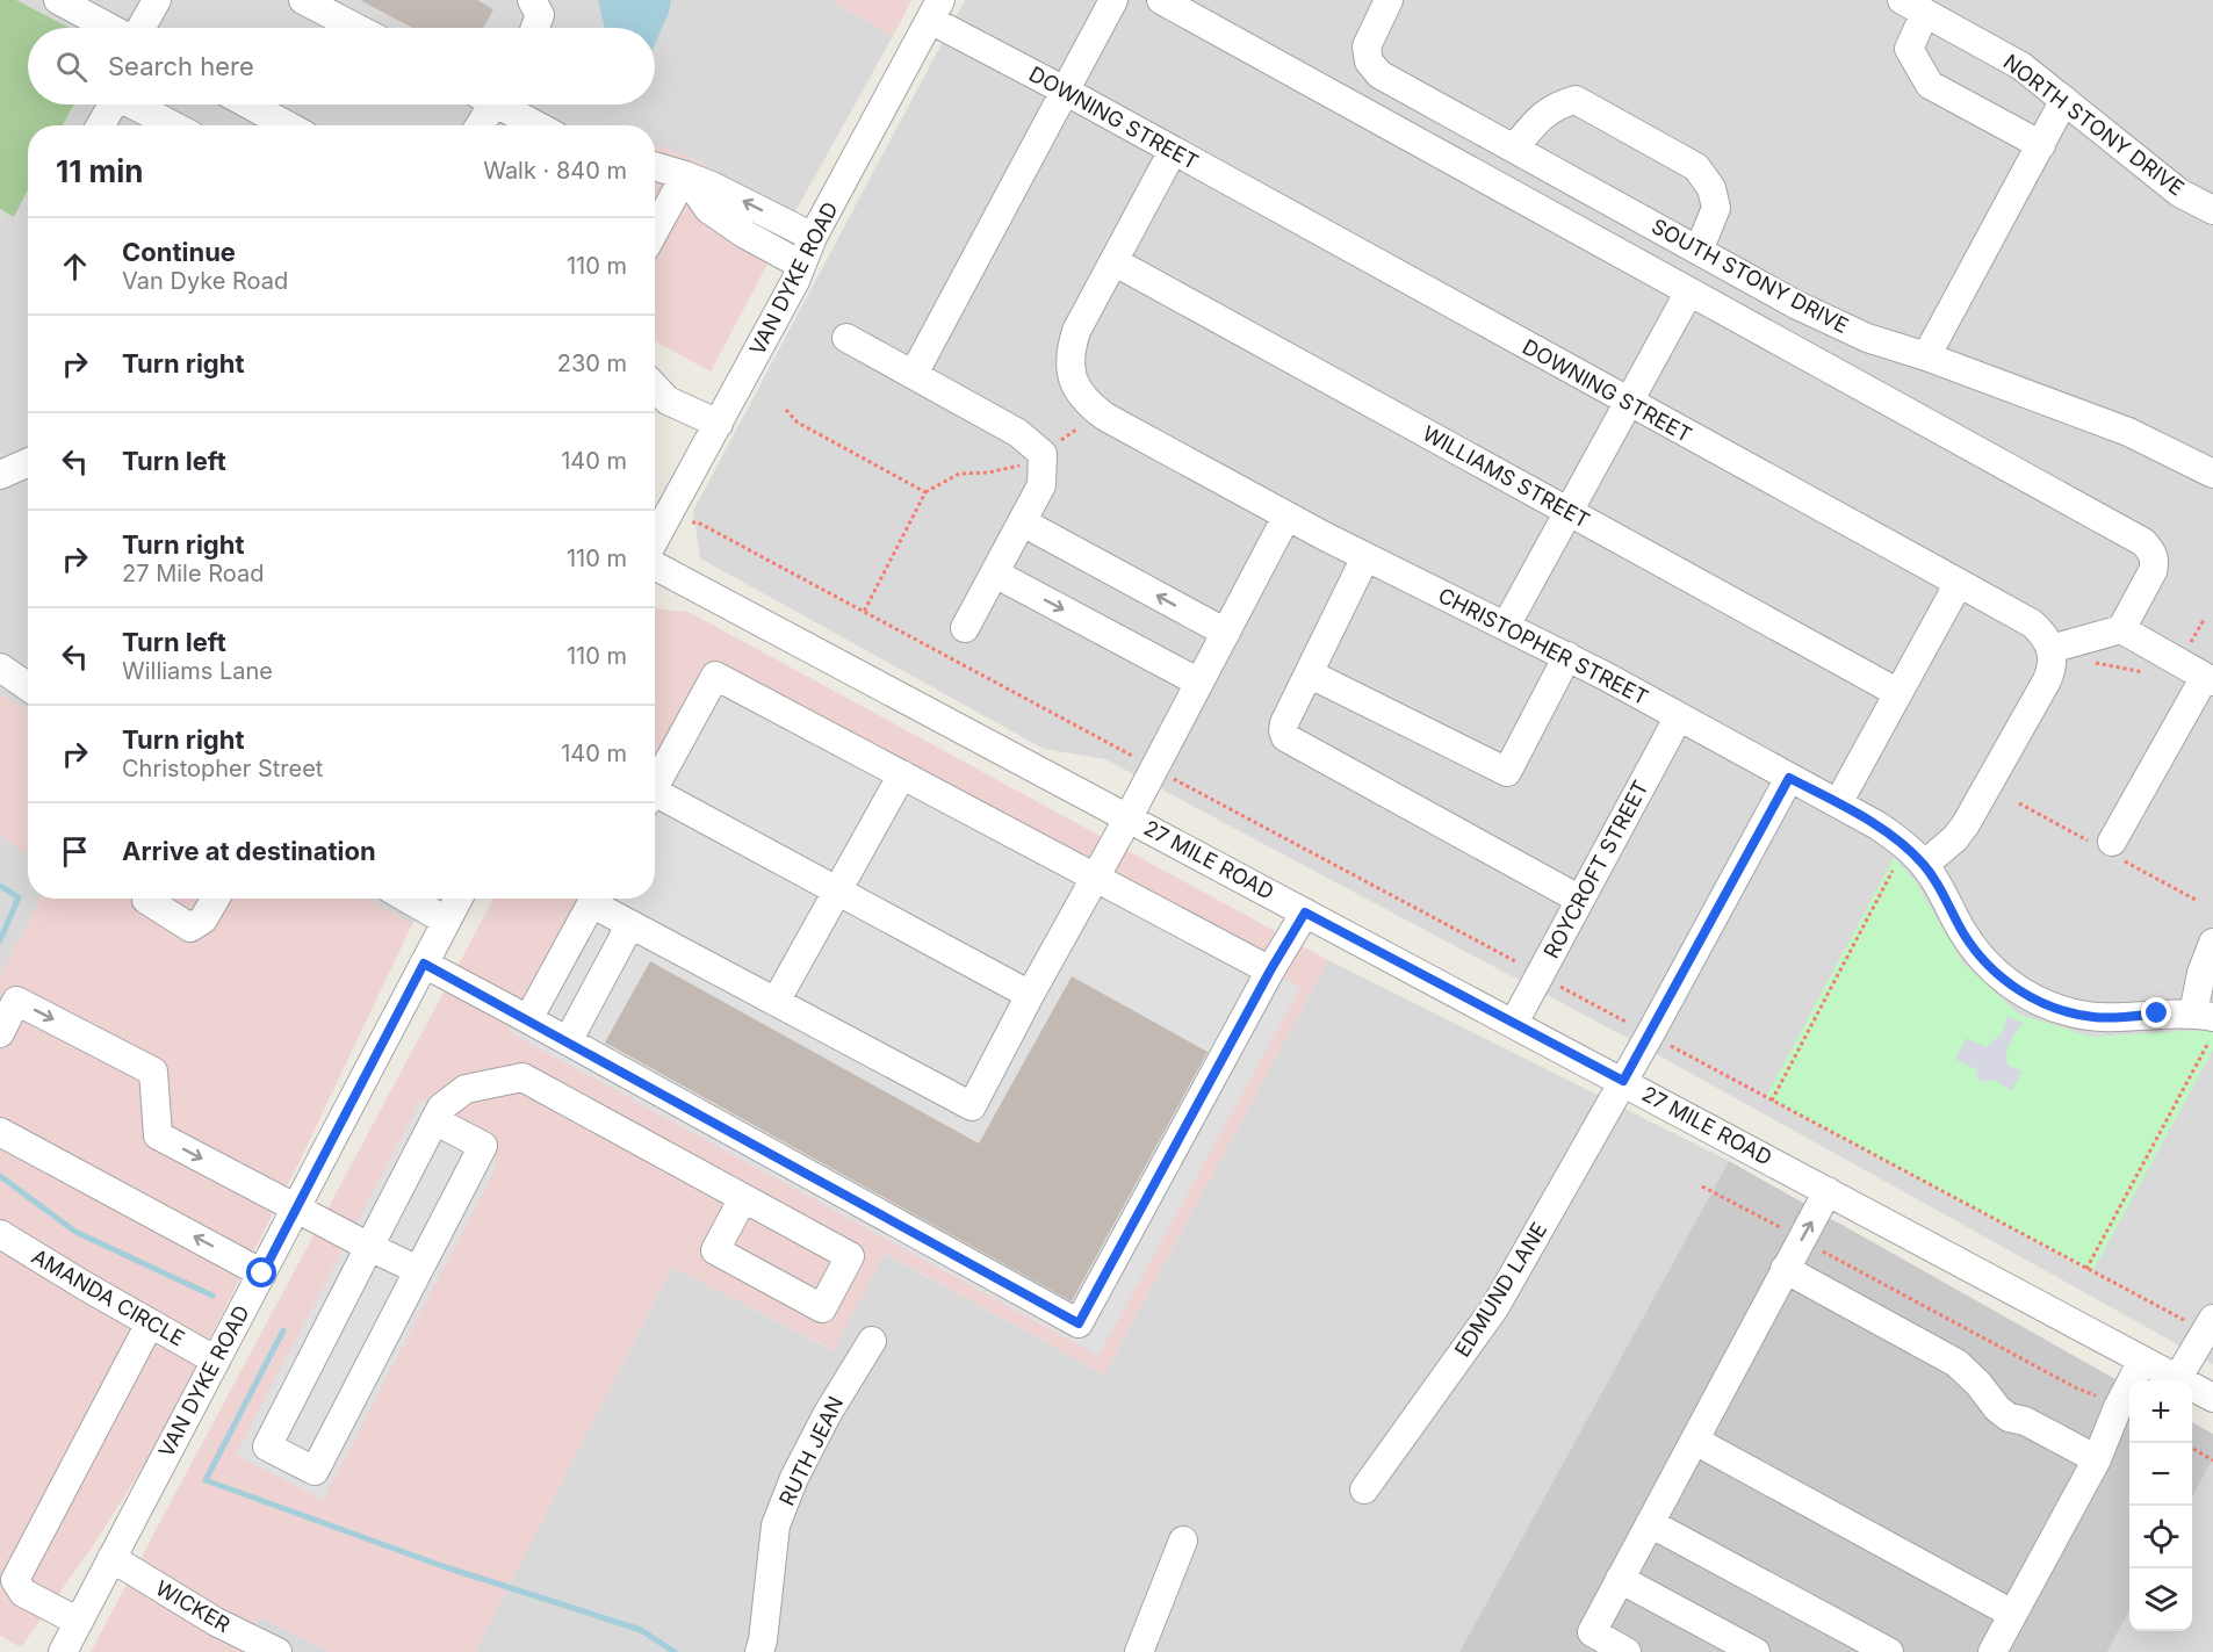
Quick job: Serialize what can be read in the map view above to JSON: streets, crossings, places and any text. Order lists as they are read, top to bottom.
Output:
{
  "streets": {
    "street": [
      "DOWNING STREET",
      "NORTH STONY DRIVE",
      "SOUTH STONY DRIVE",
      "VAN DYKE ROAD",
      "WILLIAMS STREET",
      "CHRISTOPHER STREET",
      "27 MILE ROAD",
      "ROYCROFT STREET",
      "EDMUND LANE",
      "AMANDA CIRCLE",
      "RUTH JEAN",
      "WICKER"
    ]
  },
  "crossings": [
    ["DOWNING STREET", "VAN DYKE ROAD"],
    ["DOWNING STREET", "CHRISTOPHER STREET"],
    ["VAN DYKE ROAD", "AMANDA CIRCLE"],
    ["VAN DYKE ROAD", "WICKER"],
    ["WILLIAMS STREET", "CHRISTOPHER STREET"],
    ["CHRISTOPHER STREET", "ROYCROFT STREET"],
    ["CHRISTOPHER STREET", "EDMUND LANE"],
    ["27 MILE ROAD", "ROYCROFT STREET"],
    ["27 MILE ROAD", "EDMUND LANE"]
  ],
  "page": {
    "search": "Search here",
    "heading": ["11 min", "Walk · 840 m"],
    "list": [
      ["Continue", "Van Dyke Road", "110 m"],
      ["Turn right", "230 m"],
      ["Turn left", "140 m"],
      ["Turn right", "27 Mile Road", "110 m"],
      ["Turn left", "Williams Lane", "110 m"],
      ["Turn right", "Christopher Street", "140 m"],
      "Arrive at destination"
    ],
    "map_buttons": ["+", "−"]
  }
}
